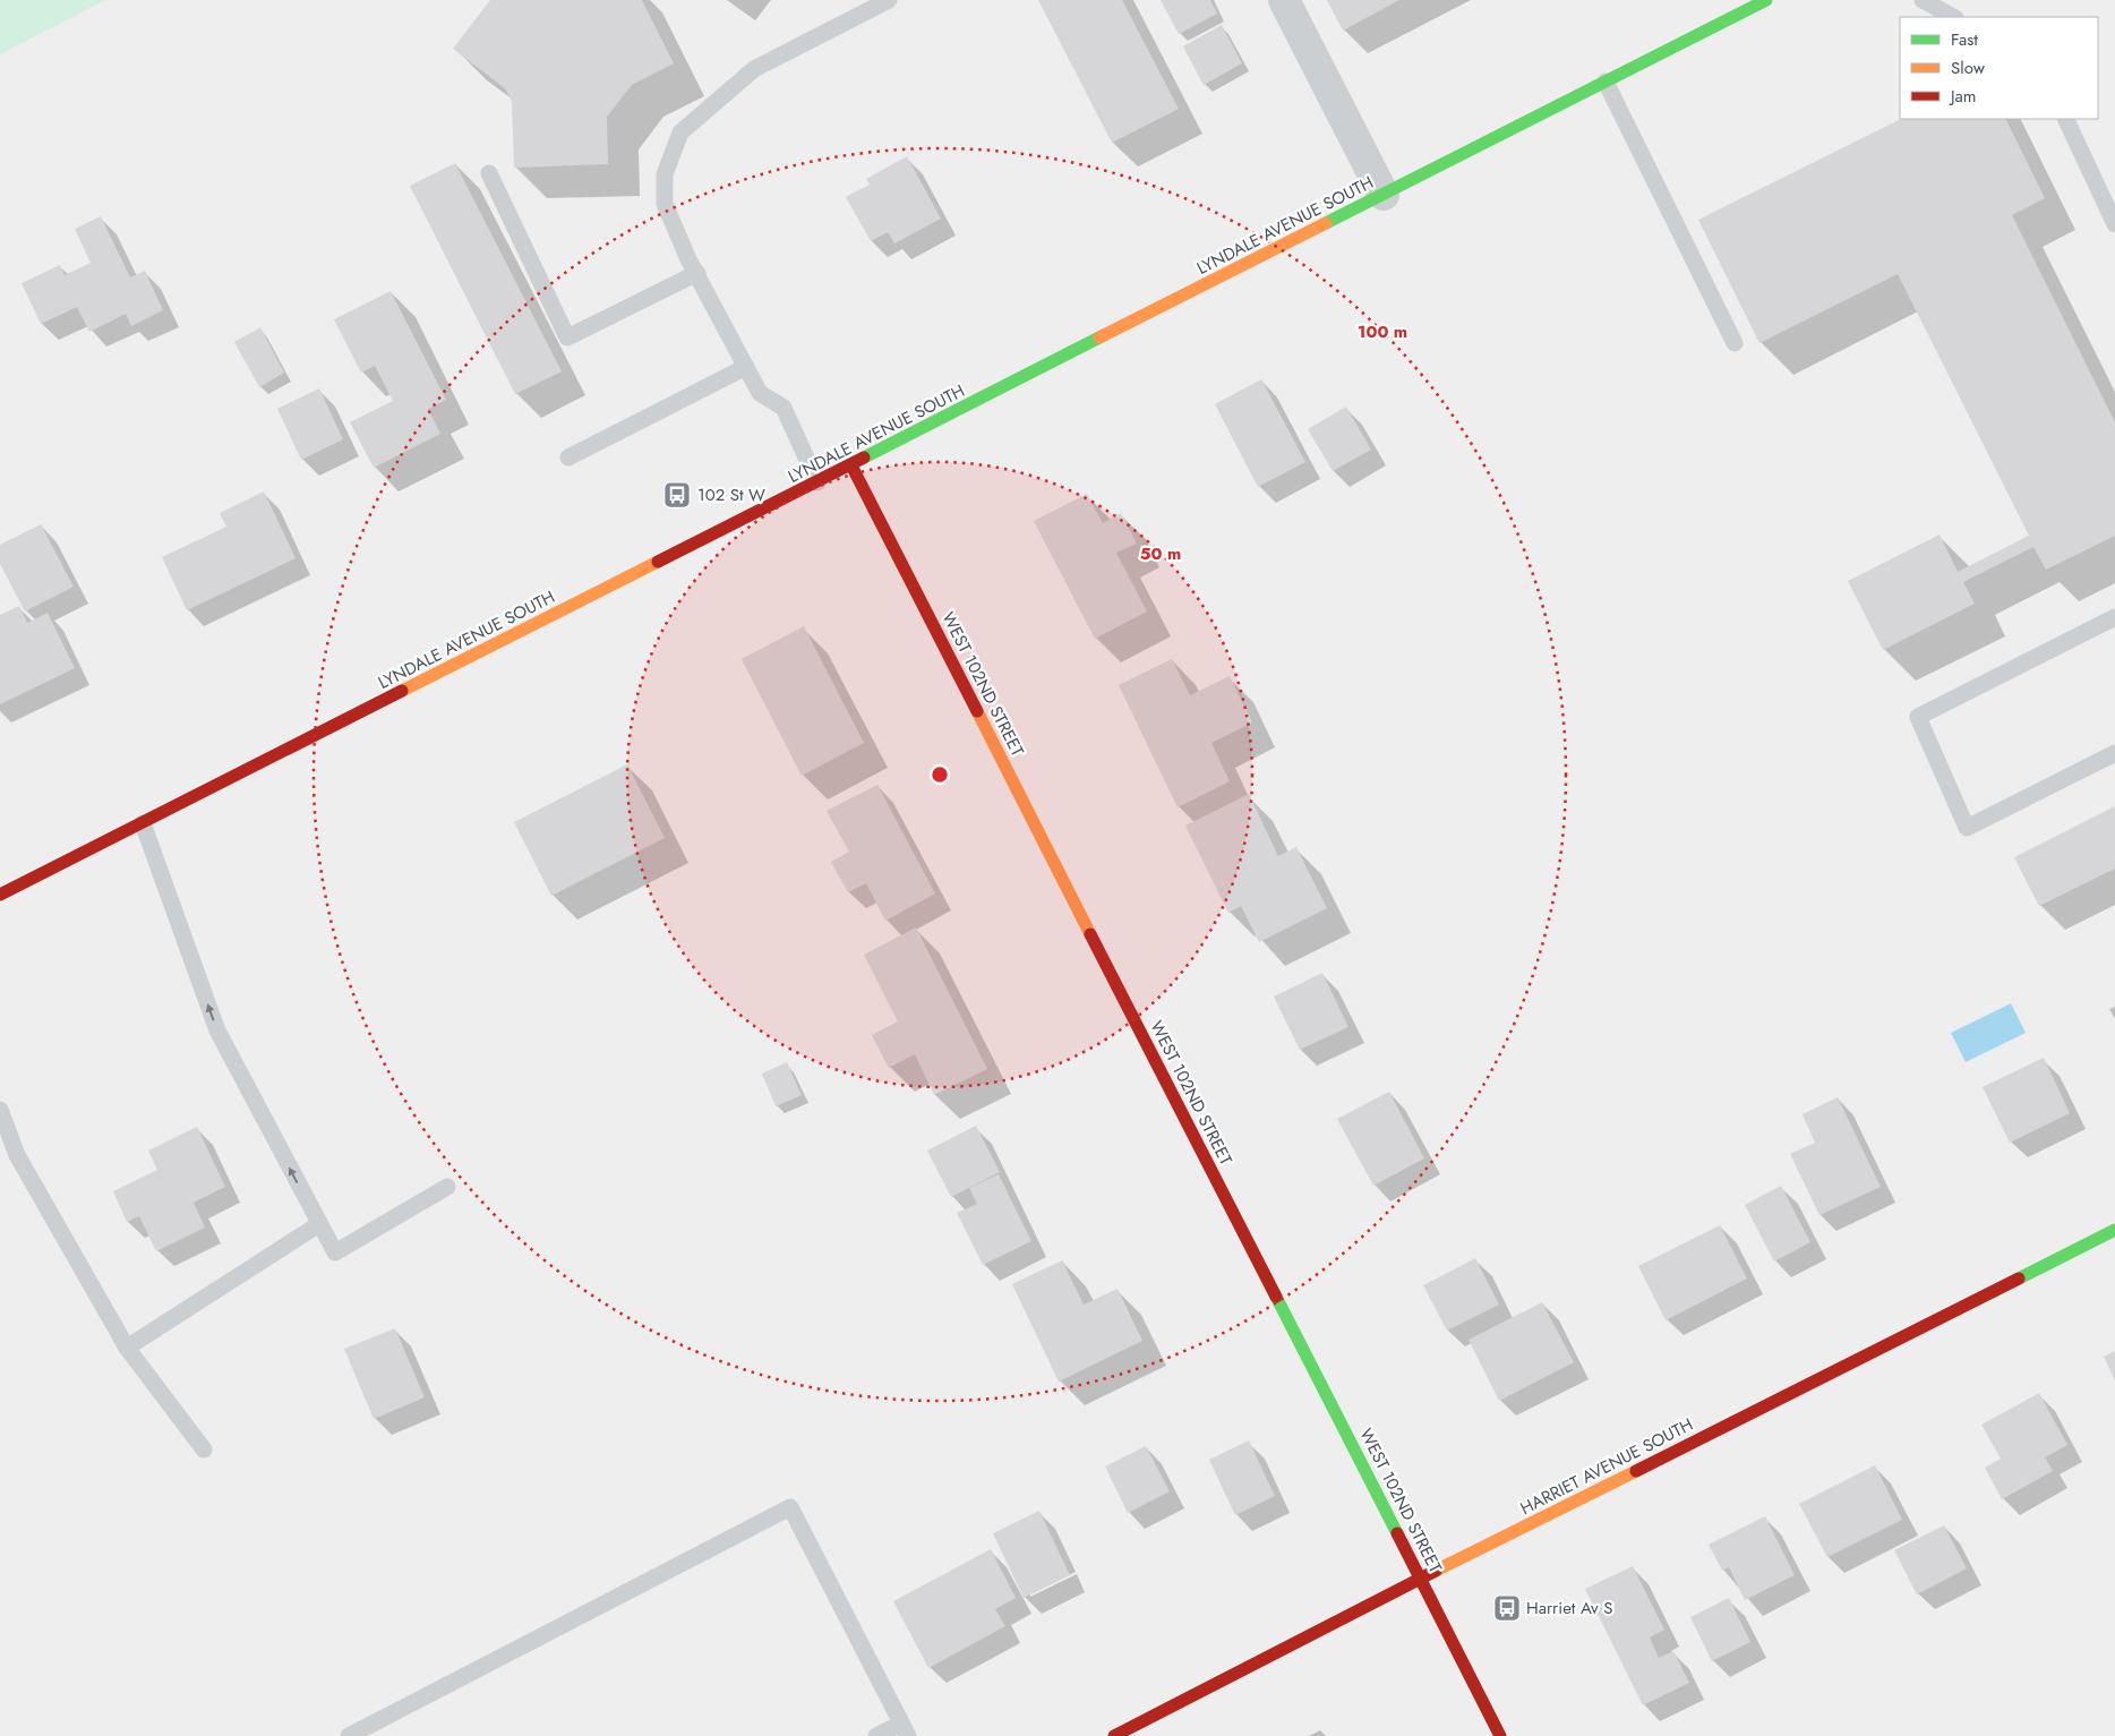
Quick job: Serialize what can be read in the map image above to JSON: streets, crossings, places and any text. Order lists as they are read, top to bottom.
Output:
{
  "streets": {
    "street": ["LYNDALE AVENUE SOUTH", "WEST 102ND STREET", "HARRIET AVENUE SOUTH"]
  },
  "crossings": [
    ["LYNDALE AVENUE SOUTH", "WEST 102ND STREET"],
    ["WEST 102ND STREET", "HARRIET AVENUE SOUTH"]
  ],
  "places": {
    "bus stop": ["102 St W", "Harriet Av S"]
  },
  "legend": ["Fast", "Slow", "Jam"],
  "rings": ["100 m", "50 m"]
}
